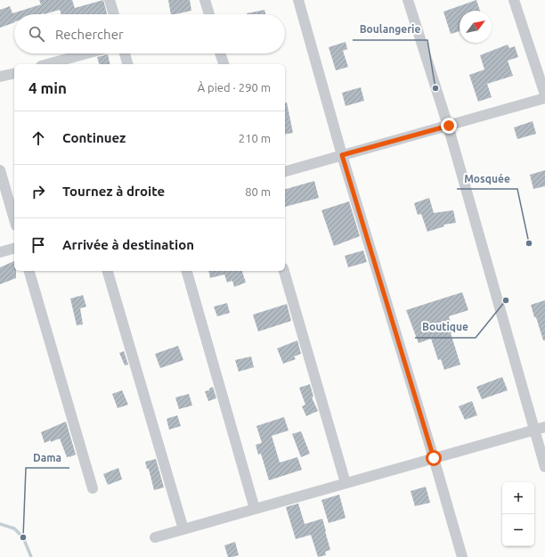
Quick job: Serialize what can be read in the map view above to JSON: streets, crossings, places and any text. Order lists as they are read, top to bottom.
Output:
{
  "places": [
    "Boulangerie",
    "Mosquée",
    "Boutique",
    "Dama"
  ],
  "north": "top right",
  "page": {
    "search": "Rechercher",
    "heading": ["4 min", "À pied · 290 m"],
    "list": [
      ["Continuez", "210 m"],
      ["Tournez à droite", "80 m"],
      "Arrivée à destination"
    ],
    "map_buttons": ["+", "−"]
  }
}
